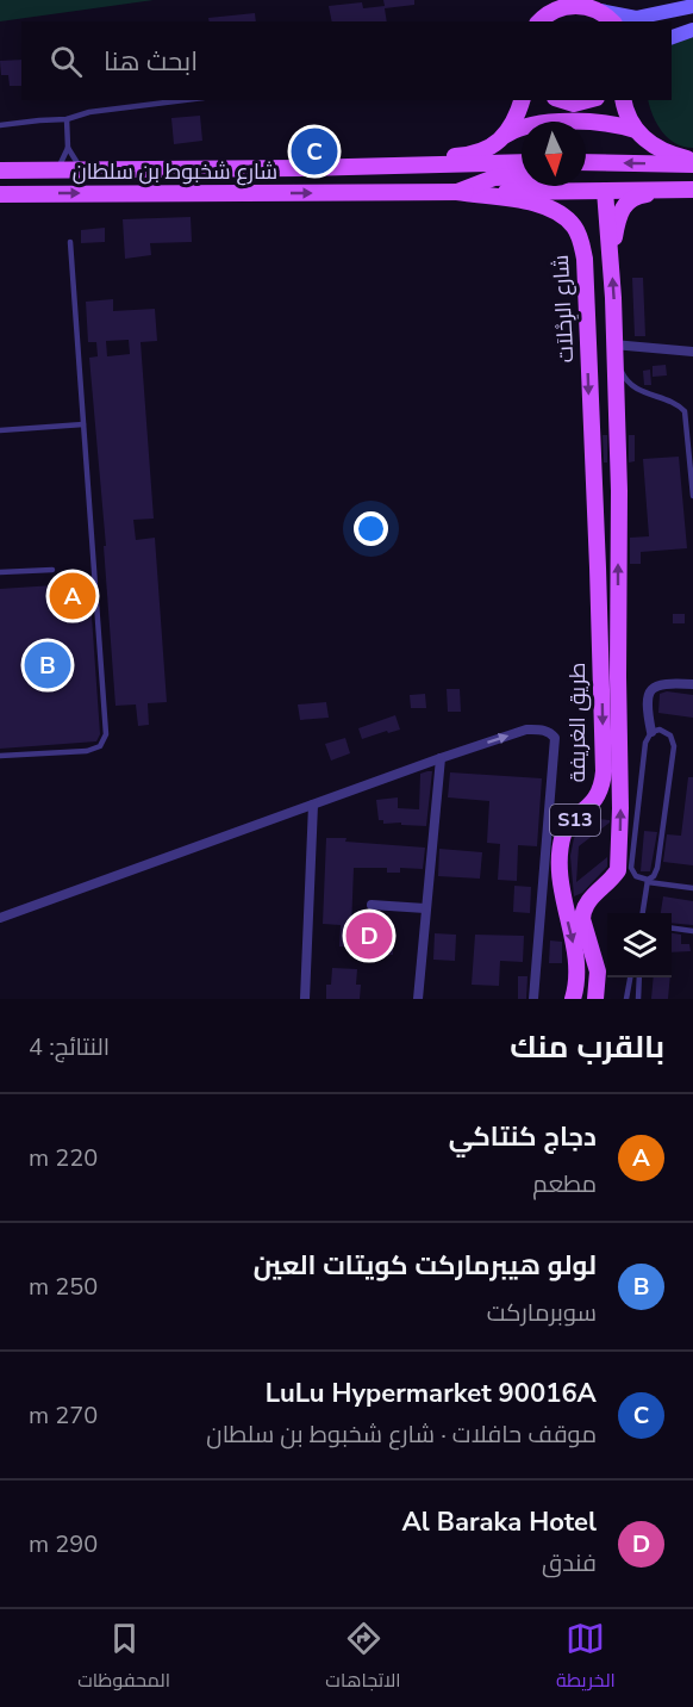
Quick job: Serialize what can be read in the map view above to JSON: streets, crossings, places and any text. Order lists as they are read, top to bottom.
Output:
{
  "streets": {
    "main road": [
      "شارع شخبوط بن سلطان",
      "شارع الرِحْلاَت",
      "طريق الغريفة",
      "S13"
    ]
  },
  "crossings": [
    ["شارع شخبوط بن سلطان", "شارع الرِحْلاَت"],
    ["شارع الرِحْلاَت", "طريق الغريفة"]
  ],
  "one_way": ["شارع الرِحْلاَت"],
  "north": "bottom",
  "page": {
    "search": "ابحث هنا",
    "pins": [
      "C",
      "A",
      "B",
      "D"
    ],
    "heading": ["بالقرب منك", "النتائج: 4"],
    "list": [
      {
        "mark": "A",
        "name": "دجاج كنتاكي",
        "note": "مطعم",
        "value": "220 m"
      },
      {
        "mark": "B",
        "name": "لولو هيبرماركت كويتات العين",
        "note": "سوبرماركت",
        "value": "250 m"
      },
      {
        "mark": "C",
        "name": "LuLu Hypermarket 90016A",
        "note": "موقف حافلات · شارع شخبوط بن سلطان",
        "value": "270 m"
      },
      {
        "mark": "D",
        "name": "Al Baraka Hotel",
        "note": "فندق",
        "value": "290 m"
      }
    ],
    "nav": ["الخريطة", "الاتجاهات", "المحفوظات"]
  }
}
